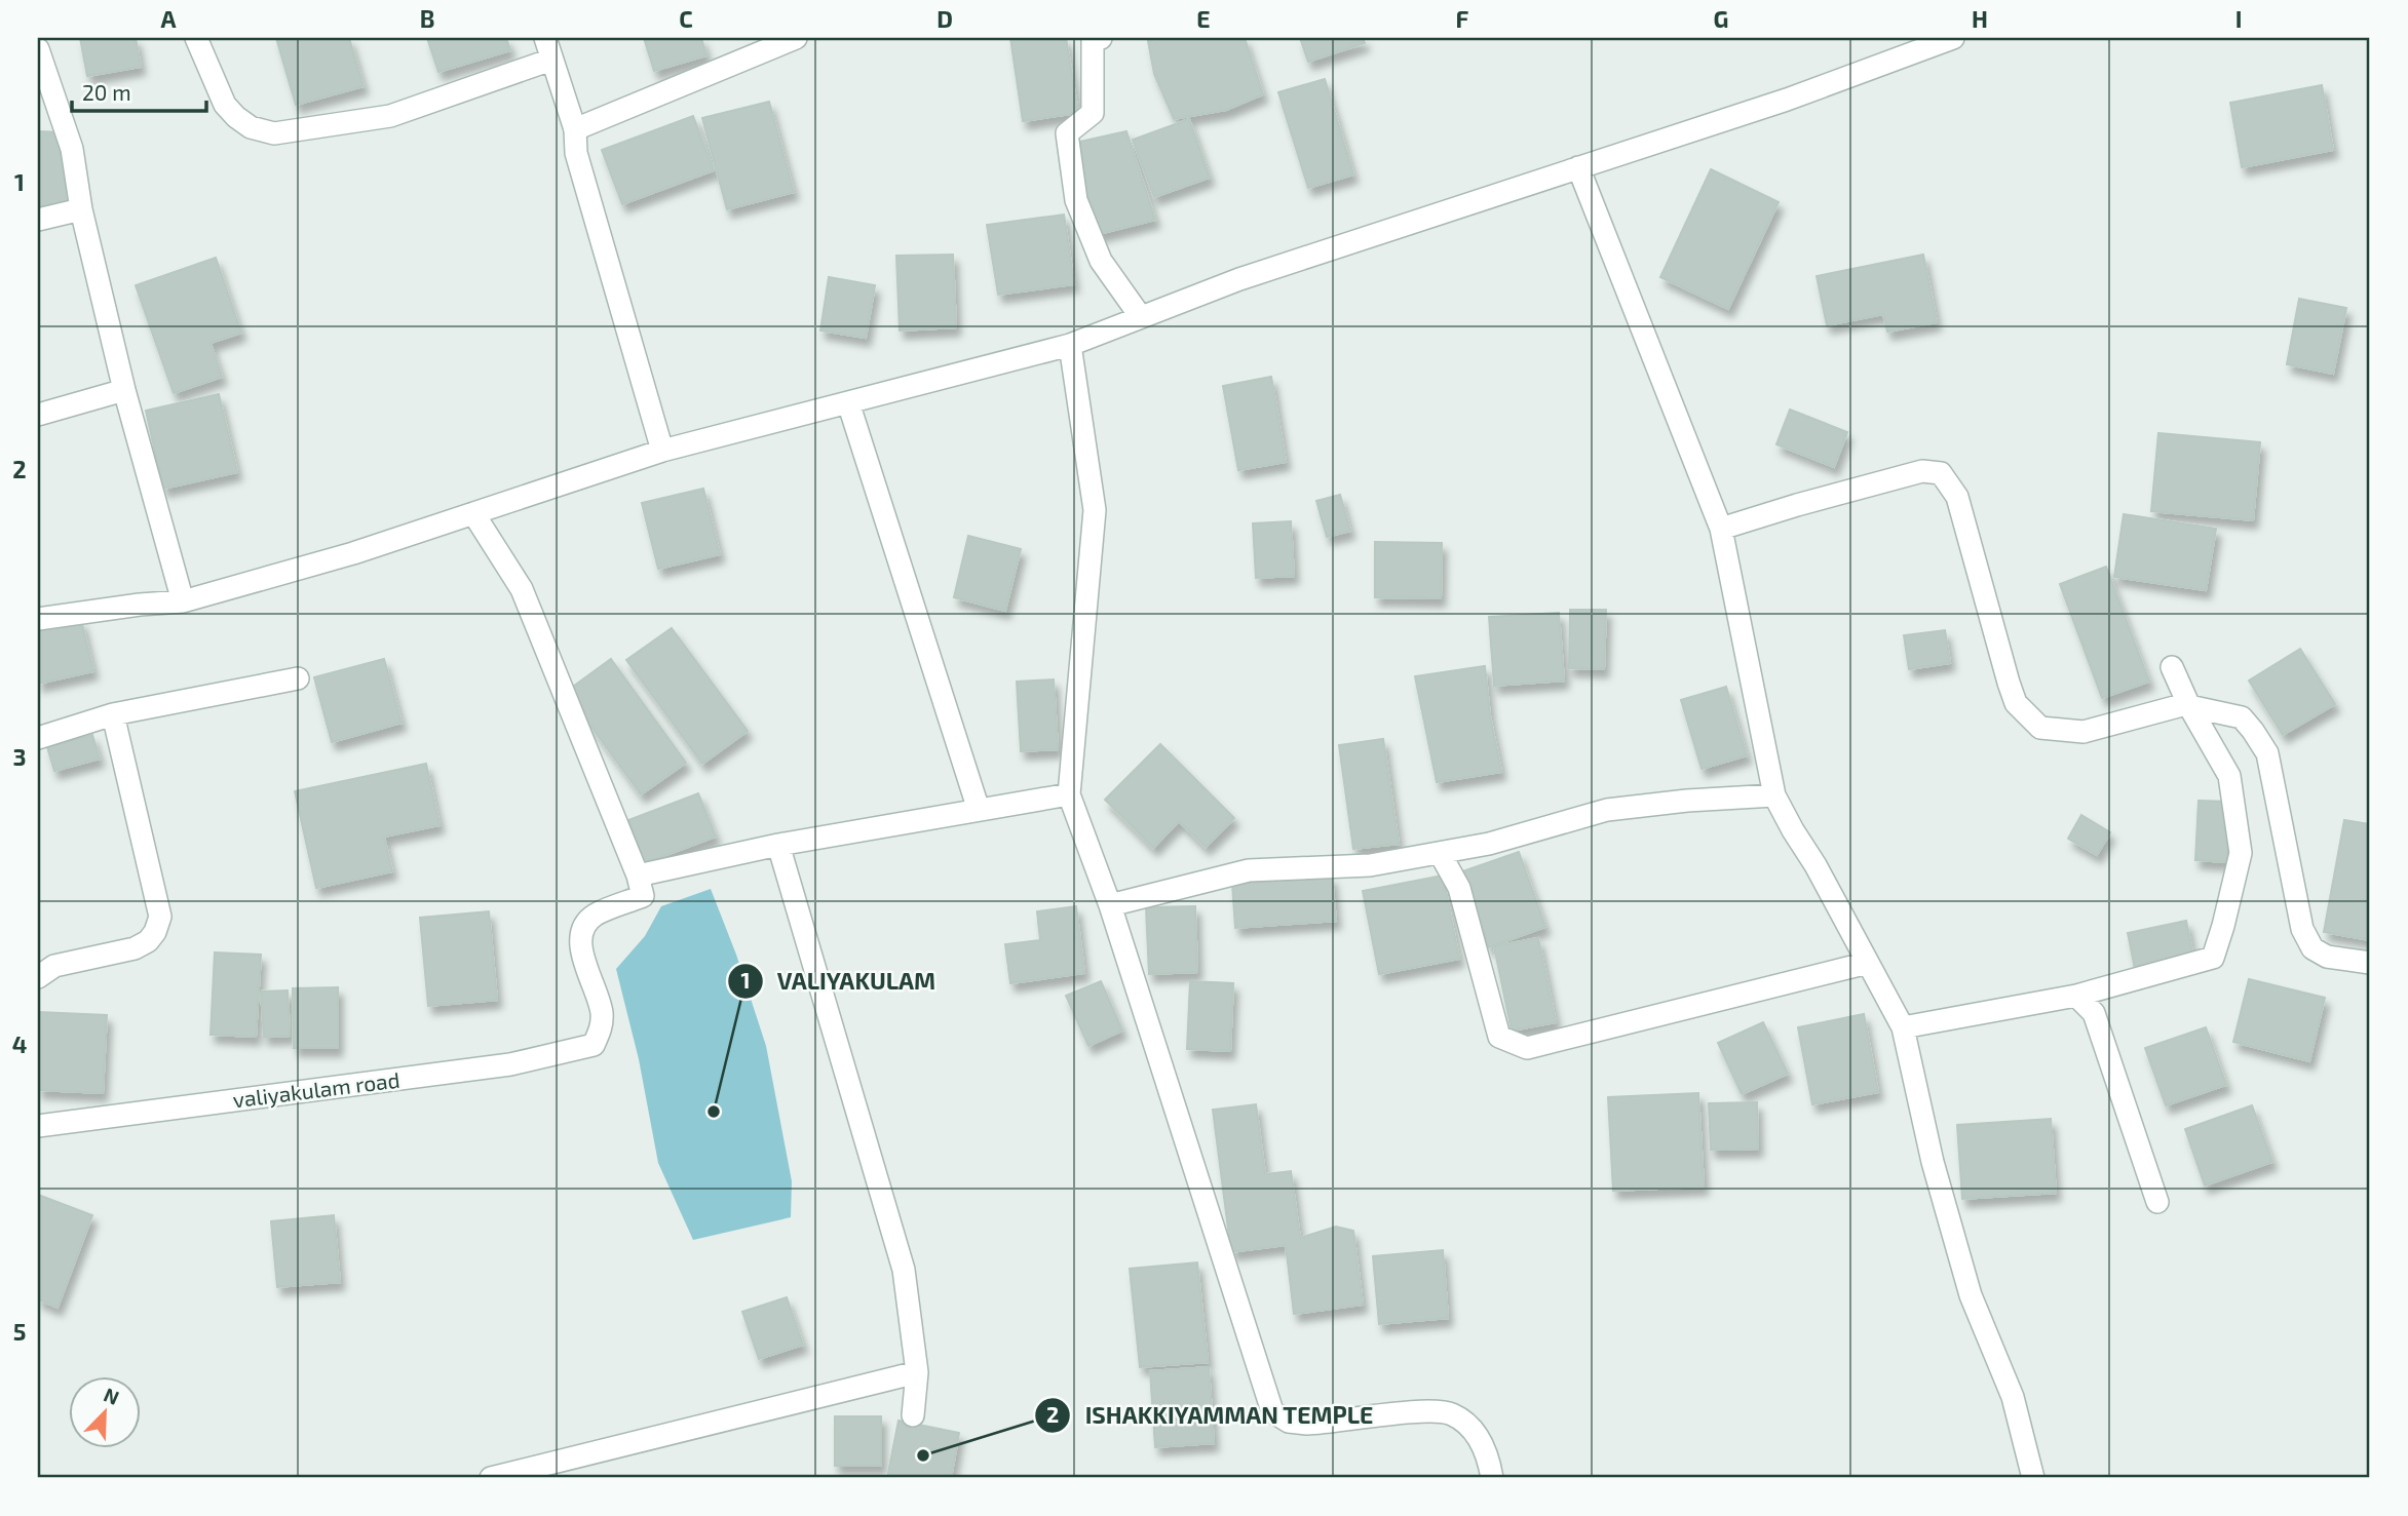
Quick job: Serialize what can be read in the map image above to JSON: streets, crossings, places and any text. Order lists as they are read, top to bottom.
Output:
{
  "streets": {
    "street": ["valiyakulam road"]
  },
  "places": ["VALIYAKULAM", "ISHAKKIYAMMAN TEMPLE"],
  "scale_bar": "20 m",
  "north": "top right",
  "grid": {
    "columns": [
      "A",
      "B",
      "C",
      "D",
      "E",
      "F",
      "G",
      "H",
      "I"
    ],
    "rows": [
      "1",
      "2",
      "3",
      "4",
      "5"
    ]
  }
}
